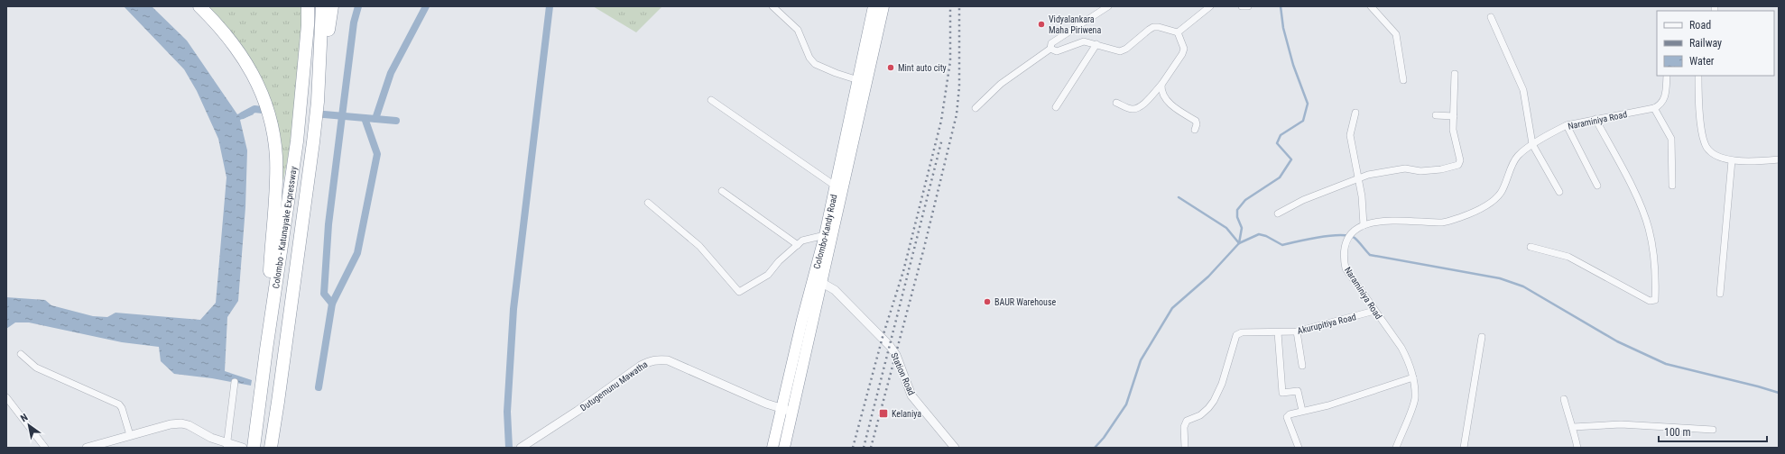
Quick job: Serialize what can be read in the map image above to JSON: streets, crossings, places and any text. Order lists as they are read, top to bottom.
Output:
{
  "streets": {
    "highway": ["Colombo - Katunayake Expressway", "Colombo-Kandy Road"],
    "street": [
      "Naraminiya Road",
      "Akurupitiya Road",
      "Station Road",
      "Dutugemunu Mawatha"
    ]
  },
  "crossings": [
    ["Naraminiya Road", "Akurupitiya Road"],
    ["Colombo-Kandy Road", "Station Road"],
    ["Colombo-Kandy Road", "Dutugemunu Mawatha"]
  ],
  "places": {
    "other": ["Vidyalankara Maha Piriwena", "Mint auto city", "BAUR Warehouse"],
    "transit": ["Kelaniya"]
  },
  "legend": ["Road", "Railway", "Water"],
  "scale_bar": "100 m",
  "north": "top left"
}
